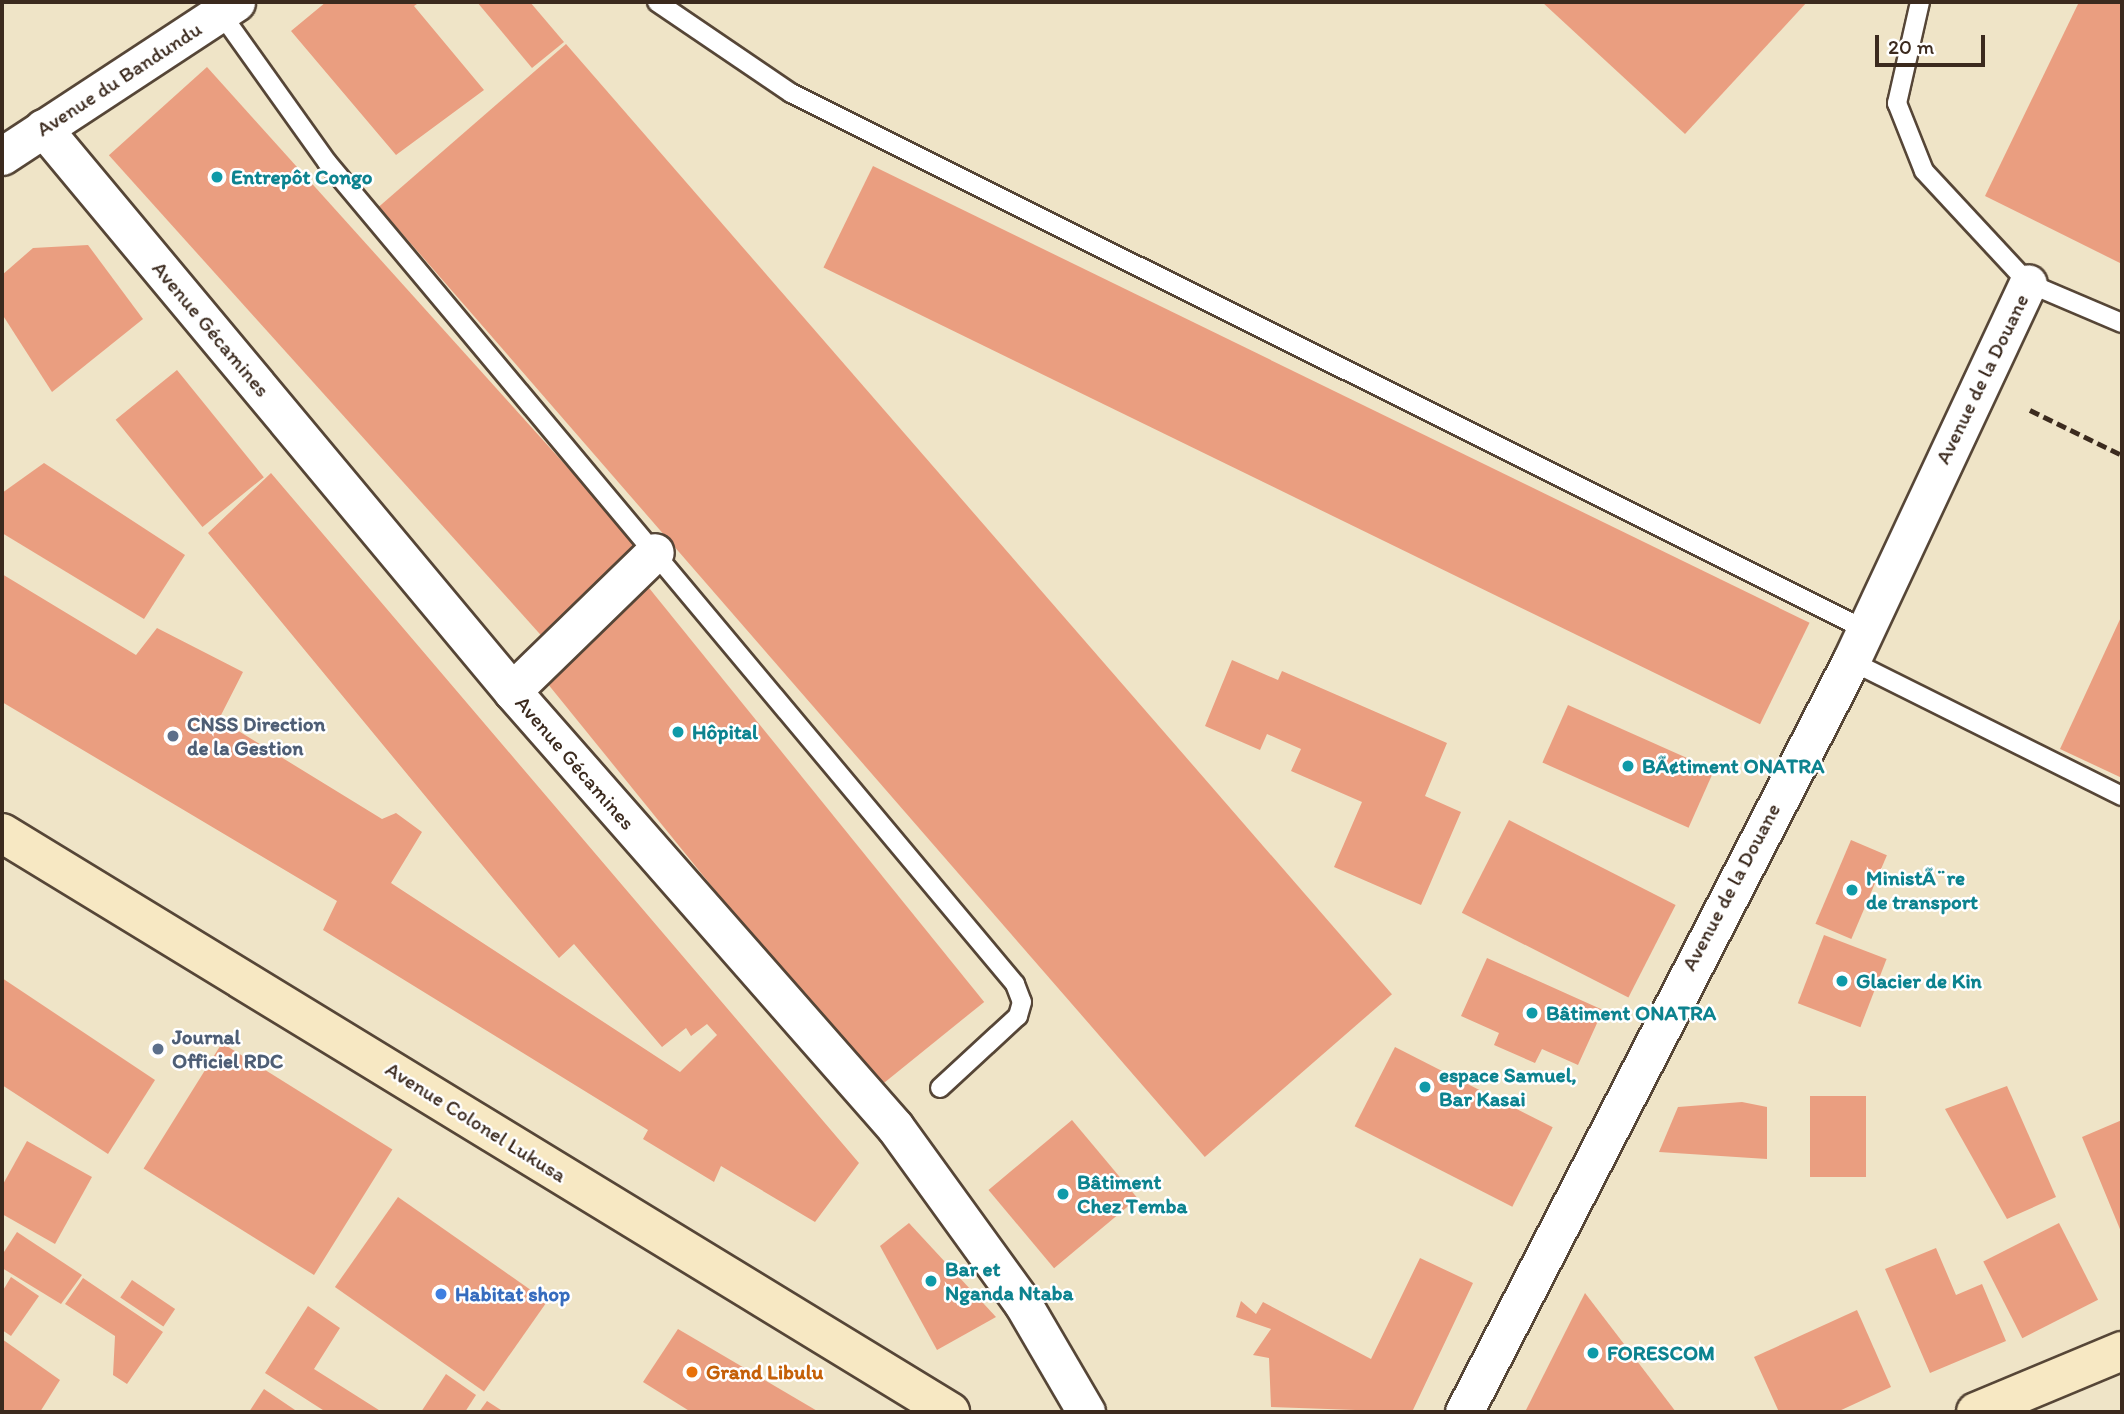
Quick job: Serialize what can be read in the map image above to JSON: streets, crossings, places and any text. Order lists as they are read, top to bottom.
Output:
{
  "streets": {
    "main road": ["Avenue Colonel Lukusa"],
    "street": ["Avenue du Bandundu", "Avenue Gécamines", "Avenue de la Douane"]
  },
  "crossings": [
    ["Avenue du Bandundu", "Avenue Gécamines"]
  ],
  "places": [
    "Entrepôt Congo",
    "Hôpital",
    "CNSS Direction de la Gestion",
    "BÃ¢timent ONATRA",
    "MinistÃ¨re de transport",
    "Glacier de Kin",
    "Bâtiment ONATRA",
    "Journal Officiel RDC",
    "espace Samuel, Bar Kasai",
    "Bâtiment Chez Temba",
    "Bar et Nganda Ntaba",
    "Habitat shop",
    "FORESCOM",
    "Grand Libulu"
  ],
  "scale_bar": "20 m"
}
